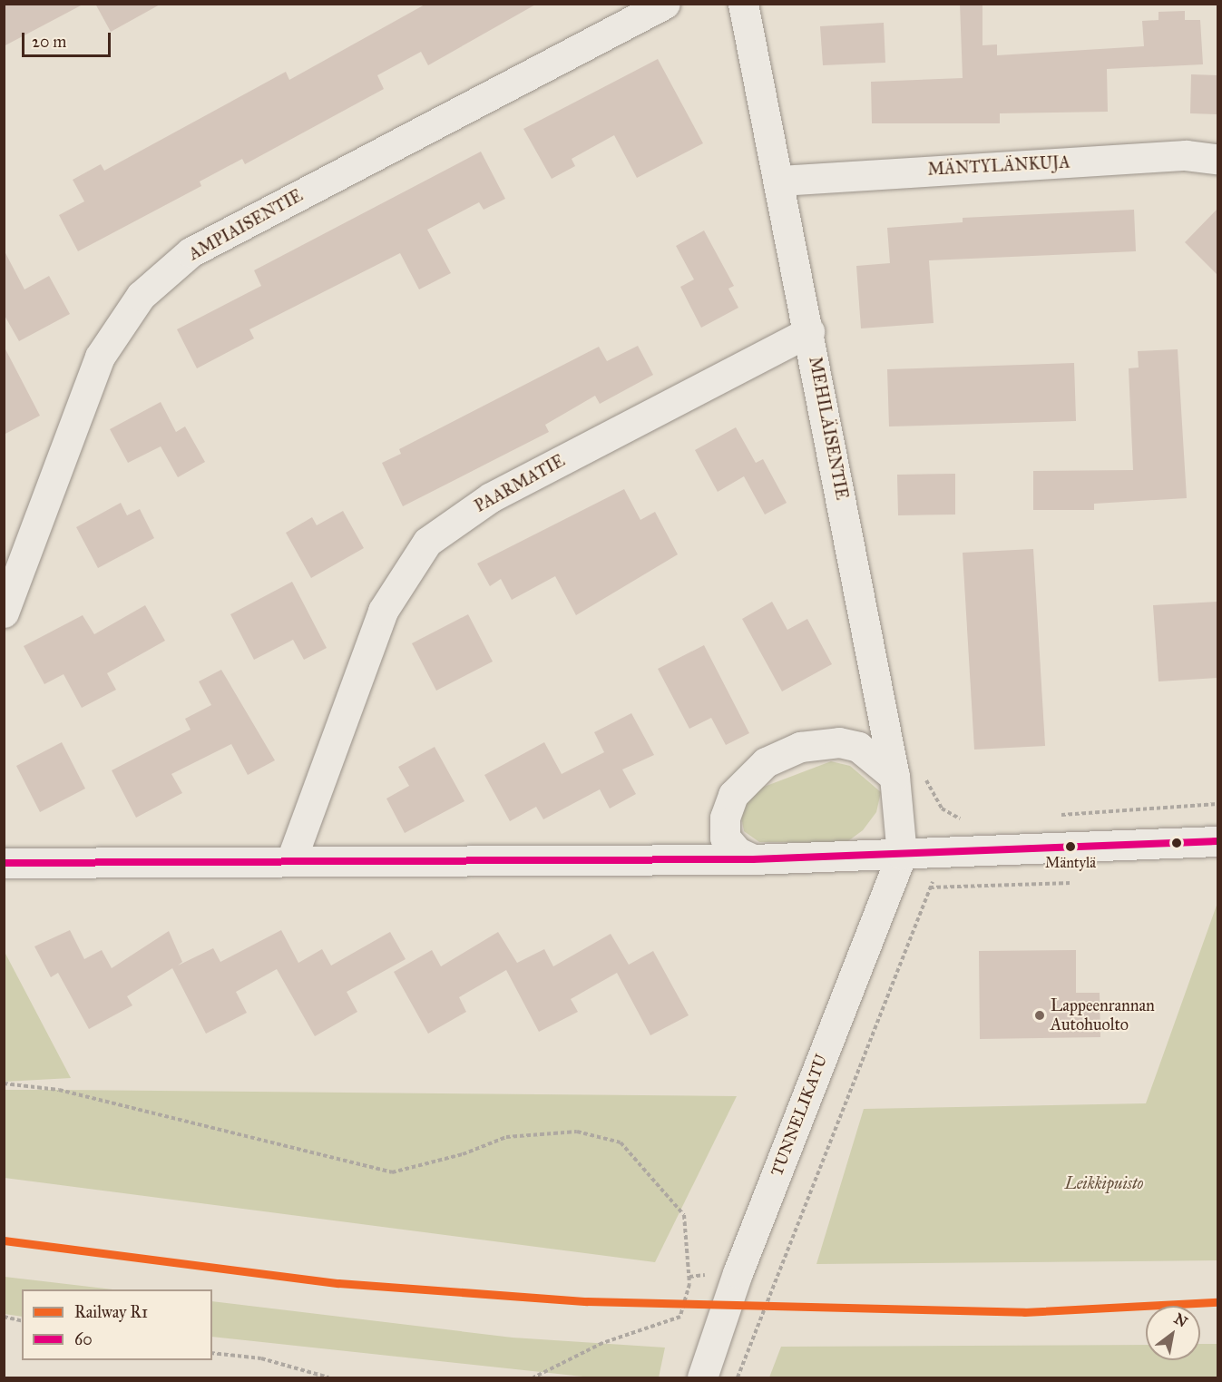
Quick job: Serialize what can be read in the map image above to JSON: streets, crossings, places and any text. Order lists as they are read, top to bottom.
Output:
{
  "streets": {
    "street": [
      "MÄNTYLÄNKUJA",
      "AMPIAISENTIE",
      "MEHILÄISENTIE",
      "PAARMATIE",
      "TUNNELIKATU"
    ]
  },
  "crossings": [
    ["MÄNTYLÄNKUJA", "MEHILÄISENTIE"],
    ["MEHILÄISENTIE", "PAARMATIE"],
    ["MEHILÄISENTIE", "TUNNELIKATU"]
  ],
  "parks": ["Leikkipuisto"],
  "places": ["Mäntylä", "Lappeenrannan Autohuolto"],
  "lines": ["transit line 60", "rail line R1"],
  "legend": ["Railway R1", "60"],
  "scale_bar": "20 m",
  "north": "top right"
}
